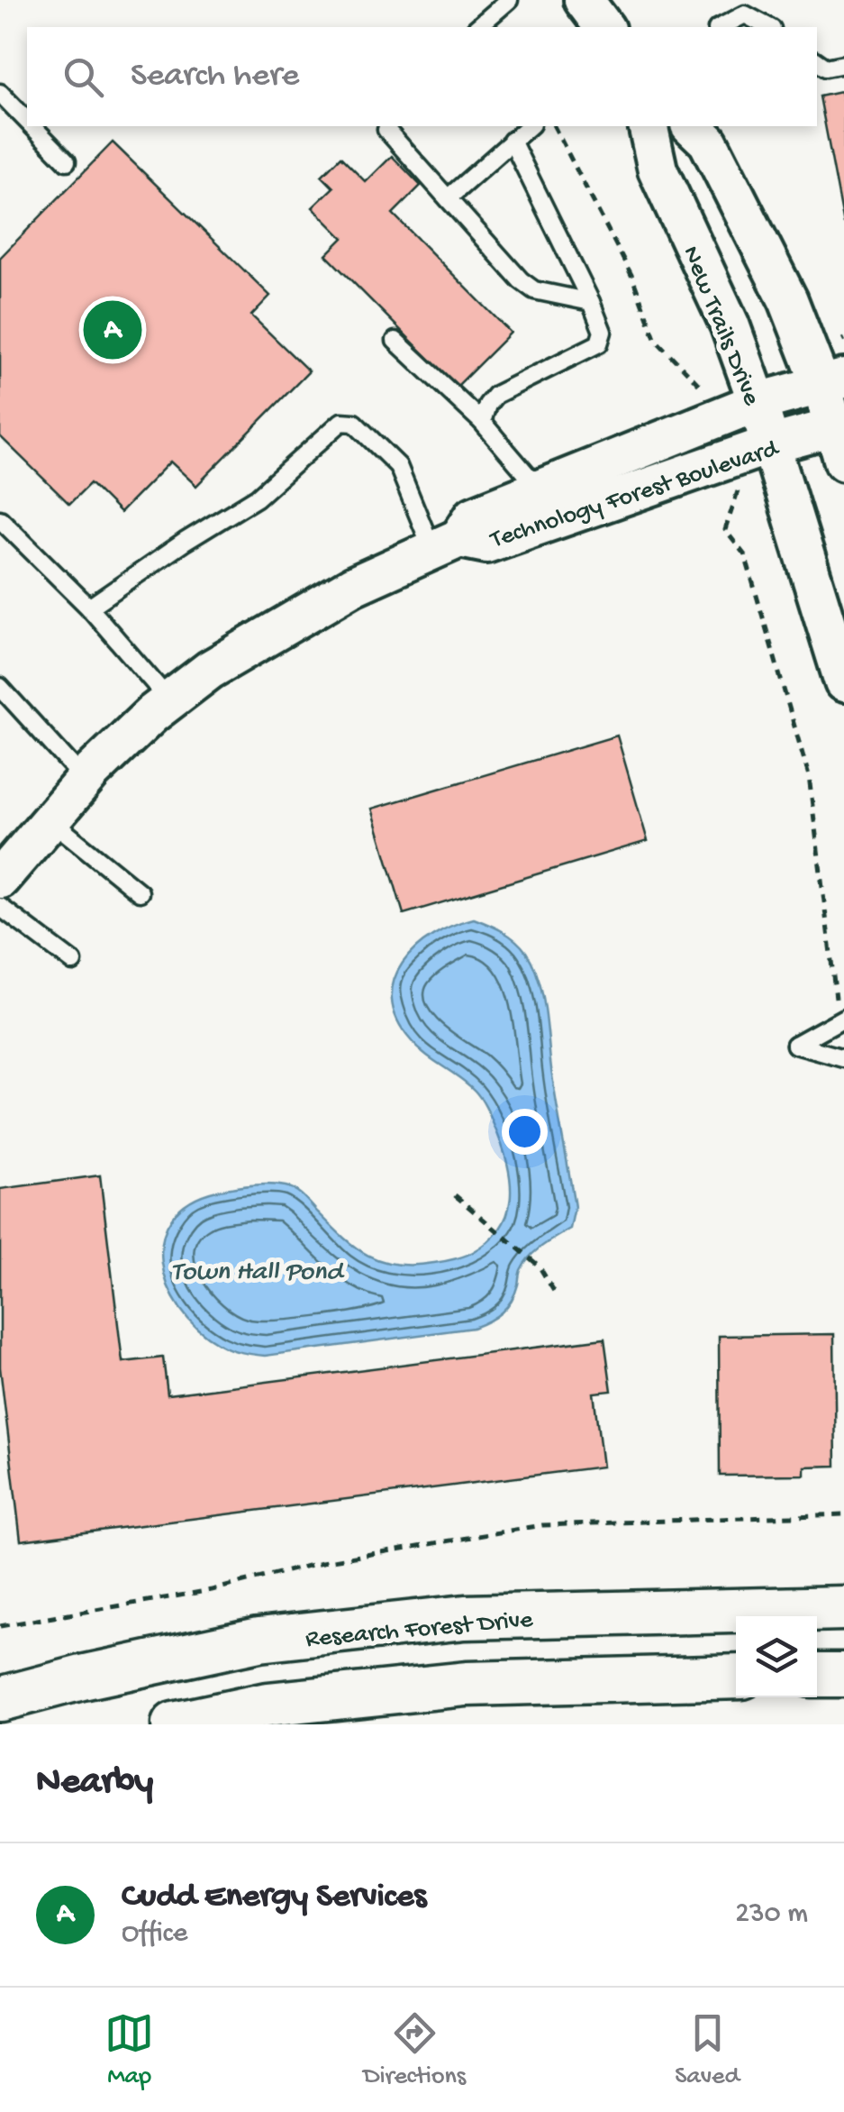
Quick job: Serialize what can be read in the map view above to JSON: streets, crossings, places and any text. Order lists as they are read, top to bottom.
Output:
{
  "streets": {
    "main road": ["Research Forest Drive"],
    "street": ["New Trails Drive", "Technology Forest Boulevard"]
  },
  "crossings": [
    ["New Trails Drive", "Technology Forest Boulevard"]
  ],
  "water": ["Town Hall Pond"],
  "page": {
    "search": "Search here",
    "pins": "A",
    "heading": "Nearby",
    "list": [
      {
        "mark": "A",
        "name": "Cudd Energy Services",
        "note": "Office",
        "value": "230 m"
      }
    ],
    "nav": ["Map", "Directions", "Saved"]
  }
}
